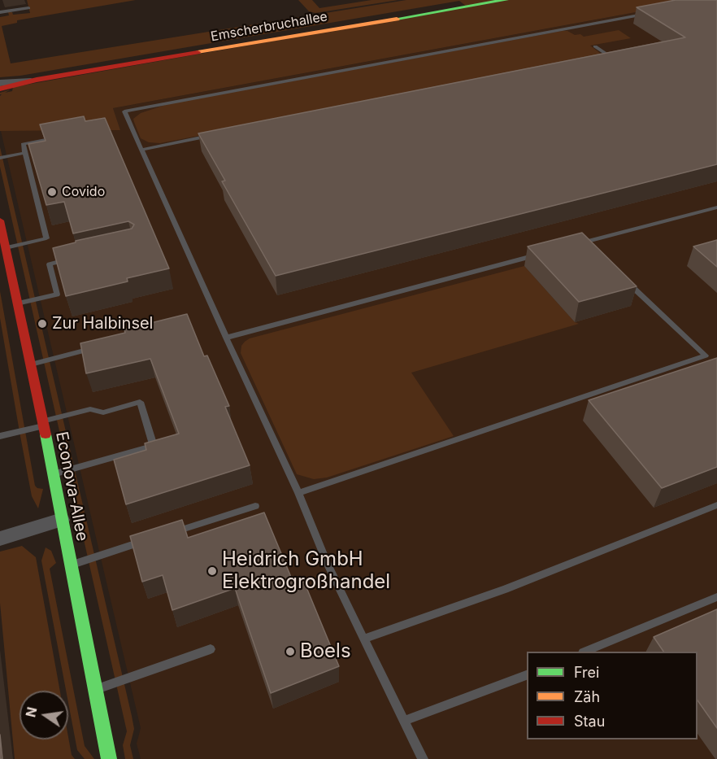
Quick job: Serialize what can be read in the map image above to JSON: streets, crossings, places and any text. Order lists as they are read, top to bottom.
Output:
{
  "streets": {
    "street": ["Emscherbruchallee", "Econova-Allee"]
  },
  "places": [
    "Covido",
    "Zur Halbinsel",
    "Heidrich GmbH Elektrogroßhandel",
    "Boels"
  ],
  "legend": ["Frei", "Zäh", "Stau"],
  "north": "left"
}
